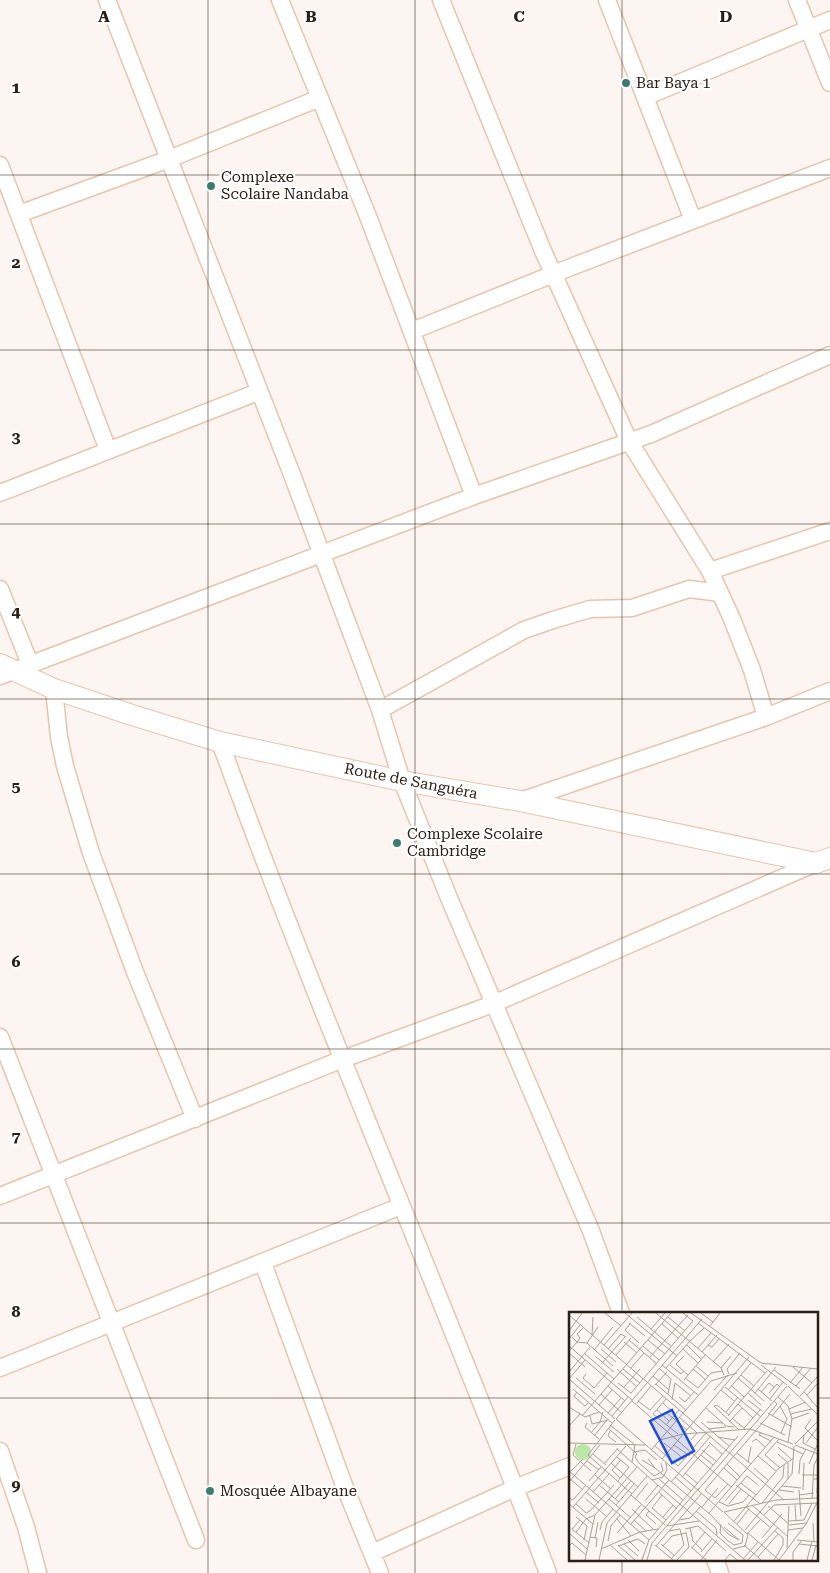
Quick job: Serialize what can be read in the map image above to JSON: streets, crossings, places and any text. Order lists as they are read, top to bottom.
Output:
{
  "streets": {
    "street": ["Route de Sanguéra"]
  },
  "places": [
    "Bar Baya 1",
    "Complexe Scolaire Nandaba",
    "Complexe Scolaire Cambridge",
    "Mosquée Albayane"
  ],
  "grid": {
    "columns": [
      "A",
      "B",
      "C",
      "D"
    ],
    "rows": [
      "1",
      "2",
      "3",
      "4",
      "5",
      "6",
      "7",
      "8",
      "9"
    ]
  }
}
